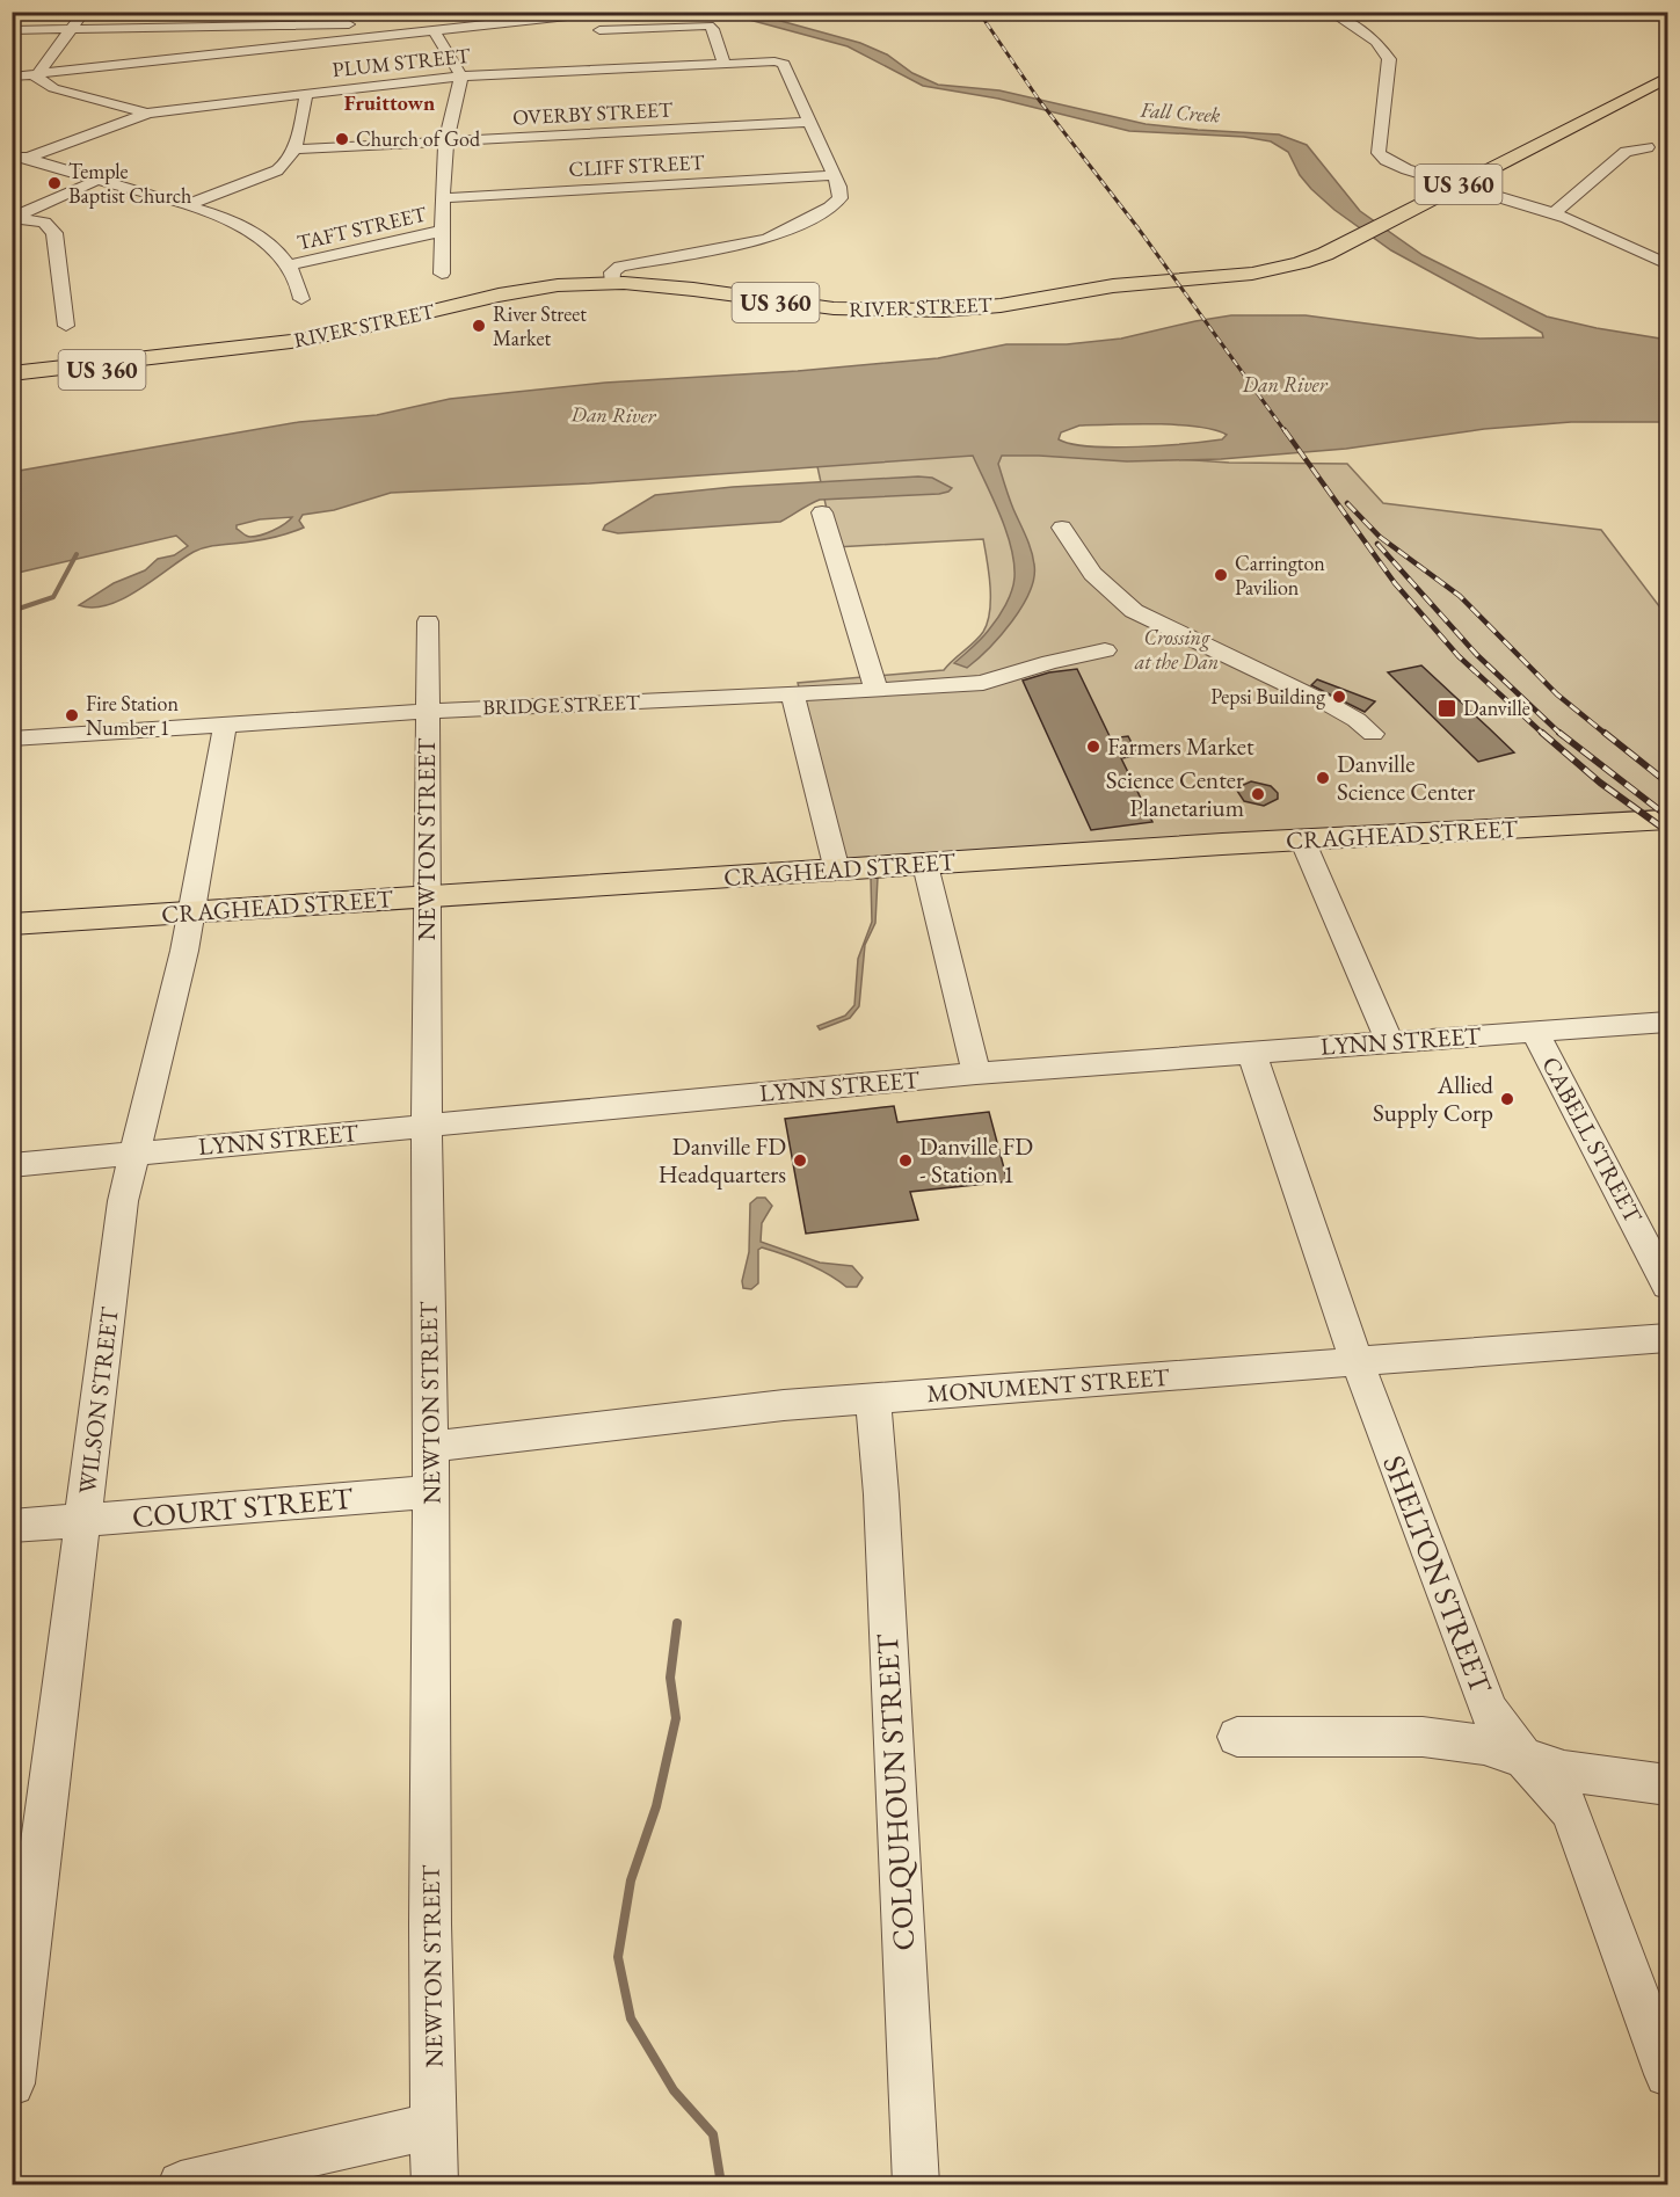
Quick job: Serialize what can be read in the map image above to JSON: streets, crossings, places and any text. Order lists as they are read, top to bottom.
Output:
{
  "streets": {
    "main road": ["US 360", "RIVER STREET", "CRAGHEAD STREET"],
    "street": [
      "PLUM STREET",
      "OVERBY STREET",
      "CLIFF STREET",
      "TAFT STREET",
      "BRIDGE STREET",
      "NEWTON STREET",
      "LYNN STREET",
      "CABELL STREET",
      "MONUMENT STREET",
      "WILSON STREET",
      "COURT STREET",
      "SHELTON STREET",
      "COLQUHOUN STREET"
    ]
  },
  "crossings": [
    ["PLUM STREET", "OVERBY STREET"],
    ["US 360", "RIVER STREET"],
    ["BRIDGE STREET", "NEWTON STREET"],
    ["BRIDGE STREET", "WILSON STREET"],
    ["CRAGHEAD STREET", "NEWTON STREET"],
    ["CRAGHEAD STREET", "WILSON STREET"],
    ["NEWTON STREET", "LYNN STREET"],
    ["NEWTON STREET", "MONUMENT STREET"],
    ["NEWTON STREET", "COURT STREET"],
    ["LYNN STREET", "CABELL STREET"],
    ["LYNN STREET", "WILSON STREET"],
    ["LYNN STREET", "SHELTON STREET"],
    ["MONUMENT STREET", "SHELTON STREET"],
    ["MONUMENT STREET", "COLQUHOUN STREET"],
    ["WILSON STREET", "COURT STREET"]
  ],
  "districts": ["Fruittown"],
  "water": ["Fall Creek", "Dan River"],
  "parks": ["Crossing at the Dan"],
  "places": {
    "other": [
      "Church of God",
      "Temple Baptist Church",
      "River Street Market",
      "Carrington Pavilion",
      "Pepsi Building",
      "Fire Station Number 1",
      "Farmers Market",
      "Danville Science Center",
      "Science Center Planetarium",
      "Allied Supply Corp",
      "Danville FD Headquarters",
      "Danville FD - Station 1"
    ],
    "transit": ["Danville"]
  }
}
